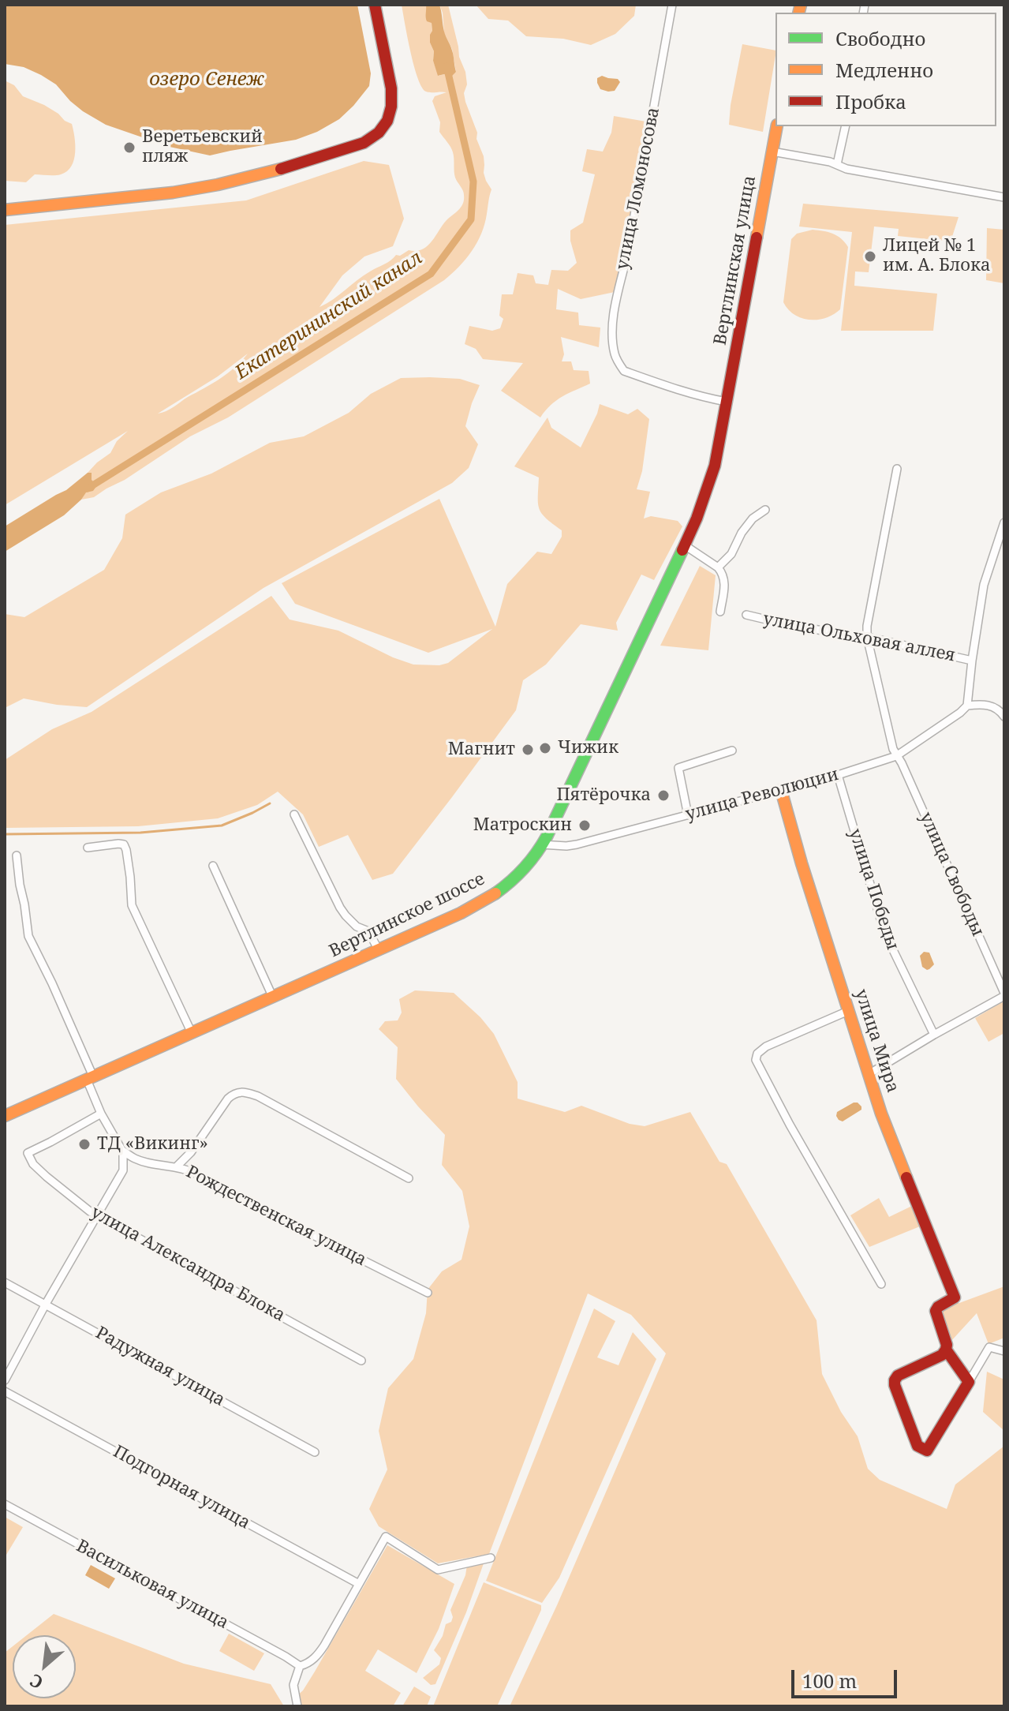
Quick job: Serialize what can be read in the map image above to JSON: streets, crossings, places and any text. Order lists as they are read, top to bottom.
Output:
{
  "streets": {
    "street": [
      "улица Ломоносова",
      "Вертлинская улица",
      "улица Ольховая аллея",
      "улица Революции",
      "улица Свободы",
      "улица Победы",
      "Вертлинское шоссе",
      "улица Мира",
      "Рождественская улица",
      "улица Александра Блока",
      "Радужная улица",
      "Подгорная улица",
      "Васильковая улица"
    ]
  },
  "crossings": [
    ["улица Ломоносова", "Вертлинская улица"],
    ["улица Ломоносова", "Вертлинское шоссе"],
    ["Вертлинская улица", "Вертлинское шоссе"],
    ["улица Ольховая аллея", "улица Свободы"],
    ["улица Революции", "улица Свободы"],
    ["улица Революции", "улица Победы"],
    ["улица Революции", "Вертлинское шоссе"],
    ["улица Революции", "улица Мира"]
  ],
  "water": ["озеро Сенеж", "Екатерининский канал"],
  "places": [
    "Веретьевский пляж",
    "Лицей № 1 им. А. Блока",
    "Чижик",
    "Магнит",
    "Пятёрочка",
    "Матроскин",
    "ТД «Викинг»"
  ],
  "legend": ["Свободно", "Медленно", "Пробка"],
  "scale_bar": "100 m",
  "north": "bottom left"
}
